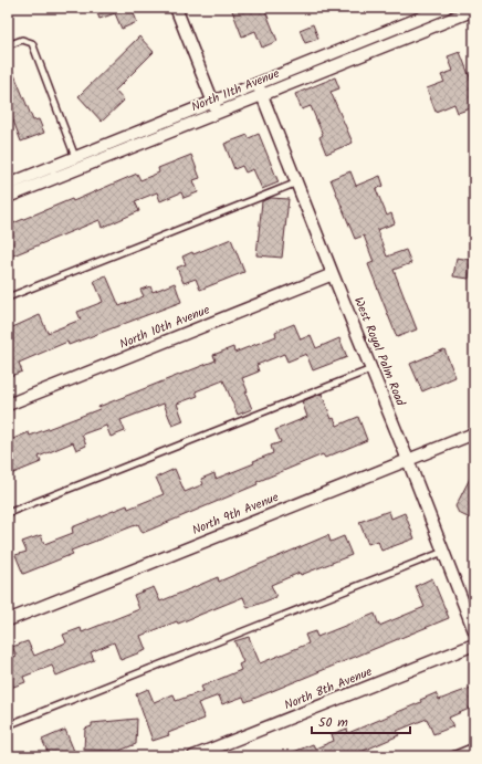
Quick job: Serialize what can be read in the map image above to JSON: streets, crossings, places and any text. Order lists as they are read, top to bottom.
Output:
{
  "streets": {
    "street": [
      "North 11th Avenue",
      "North 10th Avenue",
      "West Royal Palm Road",
      "North 9th Avenue",
      "North 8th Avenue"
    ]
  },
  "crossings": [
    ["North 11th Avenue", "West Royal Palm Road"],
    ["North 10th Avenue", "West Royal Palm Road"],
    ["West Royal Palm Road", "North 9th Avenue"]
  ],
  "scale_bar": "50 m"
}
